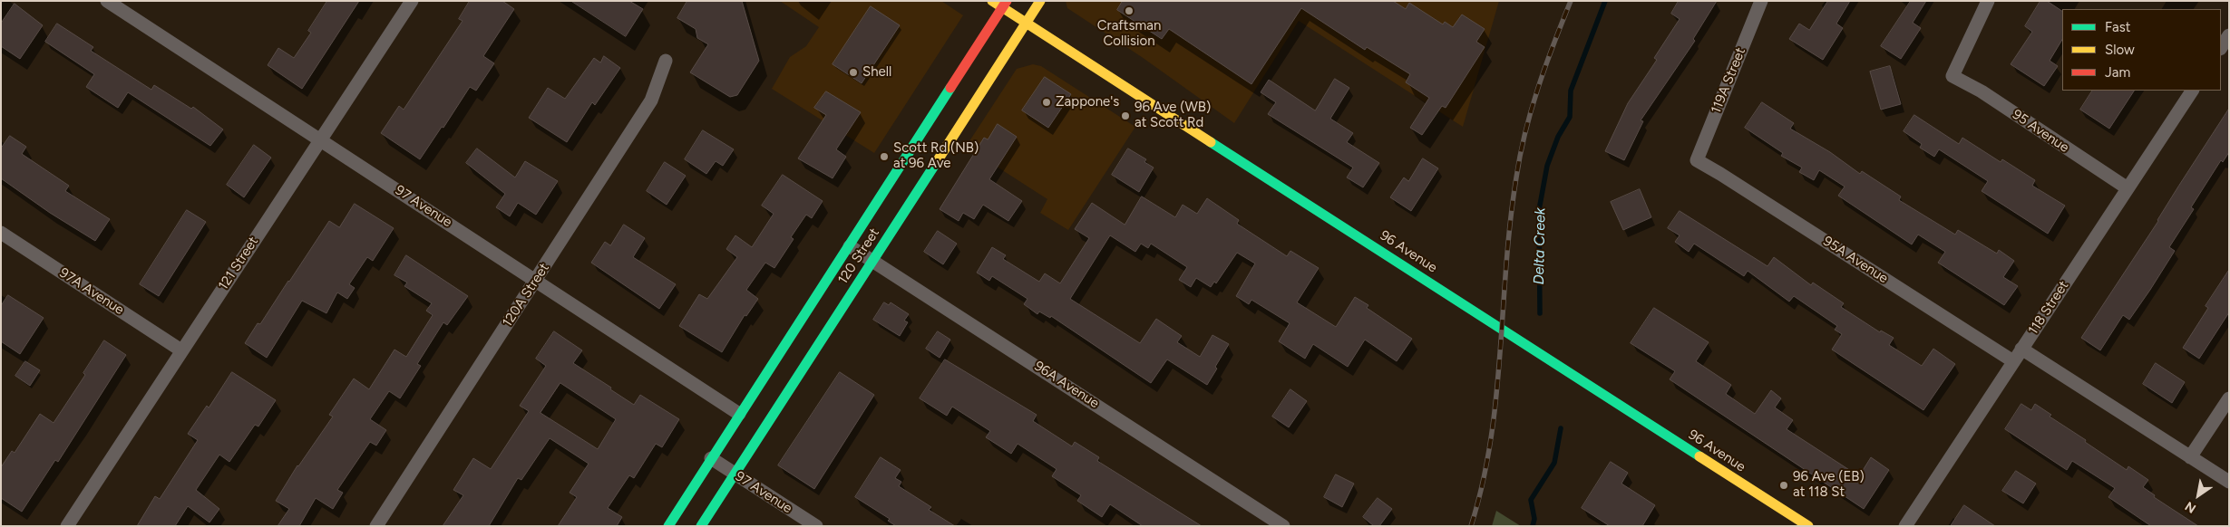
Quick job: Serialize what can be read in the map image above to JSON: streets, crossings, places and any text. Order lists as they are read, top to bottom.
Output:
{
  "streets": {
    "main road": ["96 Avenue", "120 Street"],
    "street": [
      "119A Street",
      "95 Avenue",
      "97 Avenue",
      "95A Avenue",
      "121 Street",
      "97A Avenue",
      "120A Street",
      "118 Street",
      "96A Avenue"
    ]
  },
  "crossings": [
    ["119A Street", "95A Avenue"],
    ["95 Avenue", "118 Street"],
    ["97 Avenue", "120 Street"],
    ["97 Avenue", "121 Street"],
    ["97 Avenue", "120A Street"],
    ["96 Avenue", "120 Street"],
    ["120 Street", "96A Avenue"],
    ["95A Avenue", "118 Street"],
    ["121 Street", "97A Avenue"]
  ],
  "water": ["Delta Creek"],
  "places": [
    "Craftsman Collision",
    "Shell",
    "Zappone's",
    "96 Ave (WB) at Scott Rd",
    "Scott Rd (NB) at 96 Ave",
    "96 Ave (EB) at 118 St"
  ],
  "legend": ["Fast", "Slow", "Jam"],
  "north": "bottom left"
}
